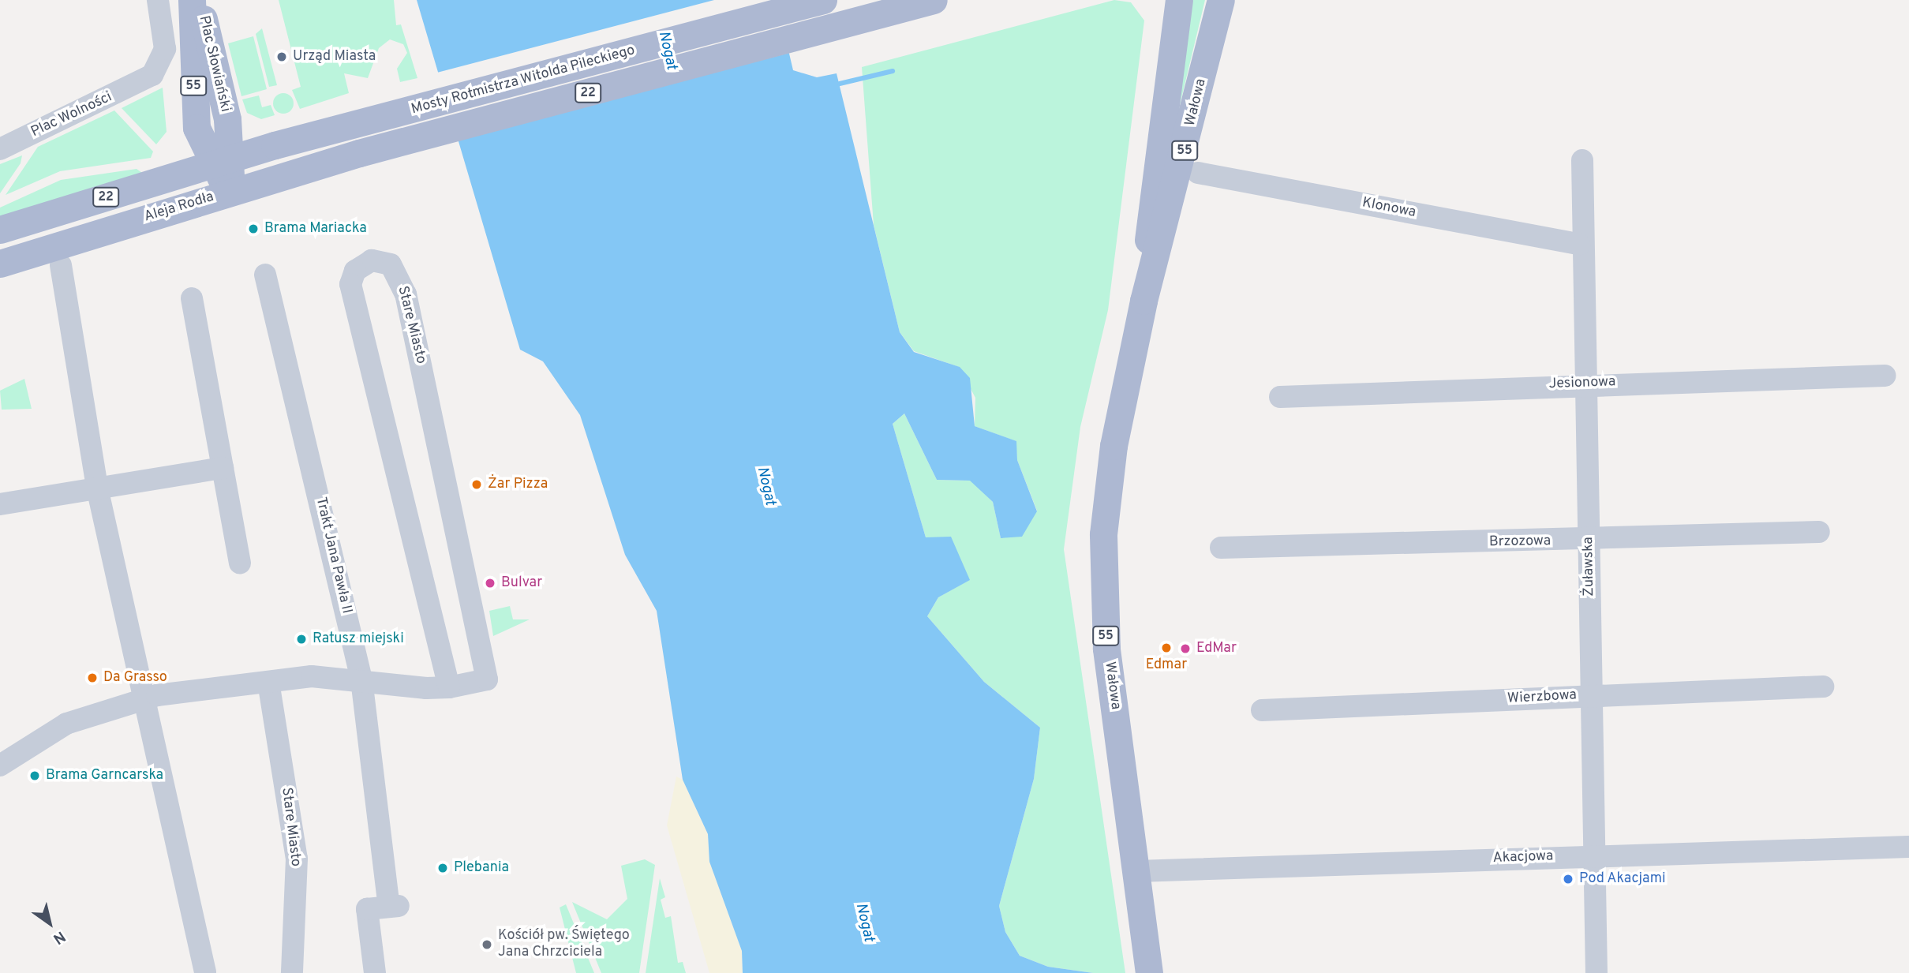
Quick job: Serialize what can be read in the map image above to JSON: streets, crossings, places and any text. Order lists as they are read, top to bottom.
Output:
{
  "streets": {
    "main road": [
      "Plac Słowiański",
      "Mosty Rotmistrza Witolda Pileckiego",
      "55",
      "22",
      "Wałowa",
      "Aleja Rodła"
    ],
    "street": [
      "Plac Wolności",
      "Klonowa",
      "Stare Miasto",
      "Jesionowa",
      "Brzozowa",
      "Trakt Jana Pawła II",
      "Żuławska",
      "Wierzbowa",
      "Akacjowa"
    ]
  },
  "crossings": [
    ["Plac Słowiański", "Mosty Rotmistrza Witolda Pileckiego"],
    ["Plac Słowiański", "22"],
    ["Plac Słowiański", "Aleja Rodła"],
    ["Mosty Rotmistrza Witolda Pileckiego", "22"],
    ["Mosty Rotmistrza Witolda Pileckiego", "Aleja Rodła"],
    ["Wałowa", "Akacjowa"],
    ["Klonowa", "Żuławska"],
    ["Stare Miasto", "Trakt Jana Pawła II"],
    ["Jesionowa", "Żuławska"],
    ["Brzozowa", "Żuławska"],
    ["Żuławska", "Wierzbowa"],
    ["Żuławska", "Akacjowa"]
  ],
  "water": ["Nogat"],
  "places": [
    "Urząd Miasta",
    "Brama Mariacka",
    "Żar Pizza",
    "Bulvar",
    "Ratusz miejski",
    "Edmar",
    "EdMar",
    "Da Grasso",
    "Brama Garncarska",
    "Plebania",
    "Pod Akacjami",
    "Kościół pw. Świętego Jana Chrzciciela"
  ],
  "north": "bottom right"
}
